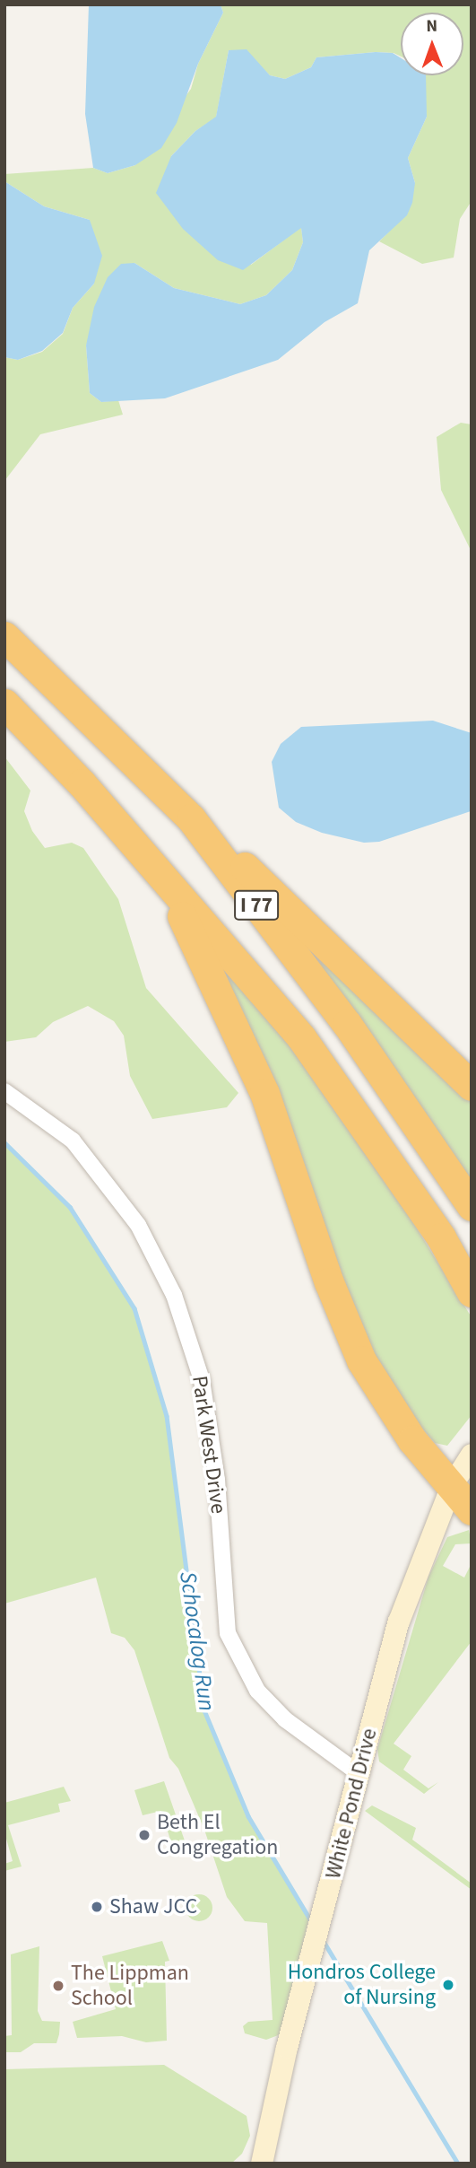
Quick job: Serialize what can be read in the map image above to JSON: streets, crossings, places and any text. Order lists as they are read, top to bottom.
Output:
{
  "streets": {
    "highway": ["I 77"],
    "street": ["Park West Drive", "White Pond Drive"]
  },
  "crossings": [
    ["Park West Drive", "White Pond Drive"]
  ],
  "water": ["Schocalog Run"],
  "places": [
    "Beth El Congregation",
    "Shaw JCC",
    "Hondros College of Nursing",
    "The Lippman School"
  ],
  "north": "top"
}
